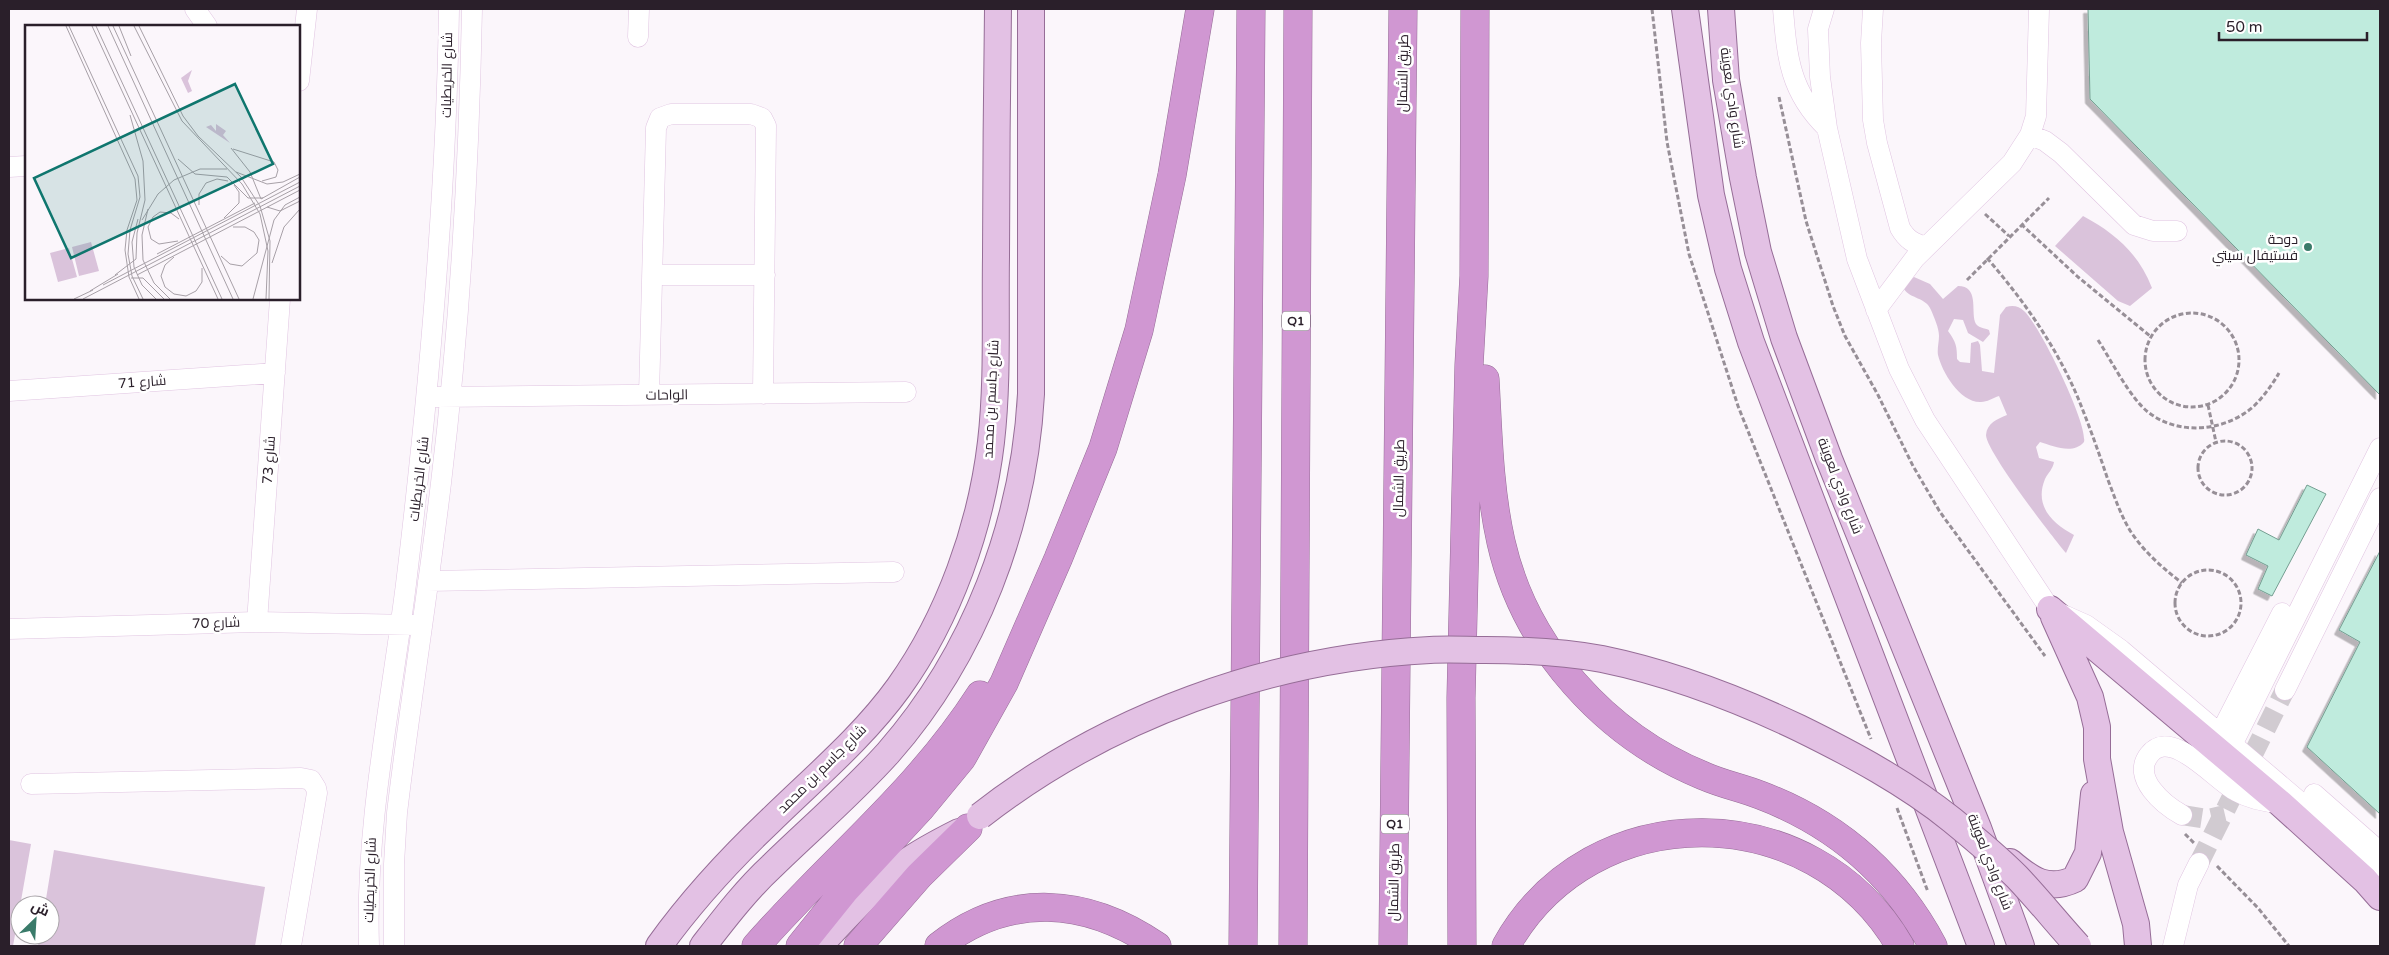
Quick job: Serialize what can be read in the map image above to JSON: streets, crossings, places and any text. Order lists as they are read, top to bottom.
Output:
{
  "streets": {
    "highway": ["طريق الشمال", "Q1"],
    "main road": ["شارع وادي لعوينة", "شارع جاسم بن محمد"],
    "street": [
      "شارع الخريطيات",
      "شارع 71",
      "الواحات",
      "شارع 73",
      "شارع 70"
    ]
  },
  "crossings": [
    ["شارع الخريطيات", "الواحات"],
    ["شارع الخريطيات", "شارع 70"],
    ["شارع 71", "شارع 73"],
    ["شارع 73", "شارع 70"]
  ],
  "places": ["دوحة فستيفال سيتي"],
  "scale_bar": "50 m",
  "north": "top right"
}
